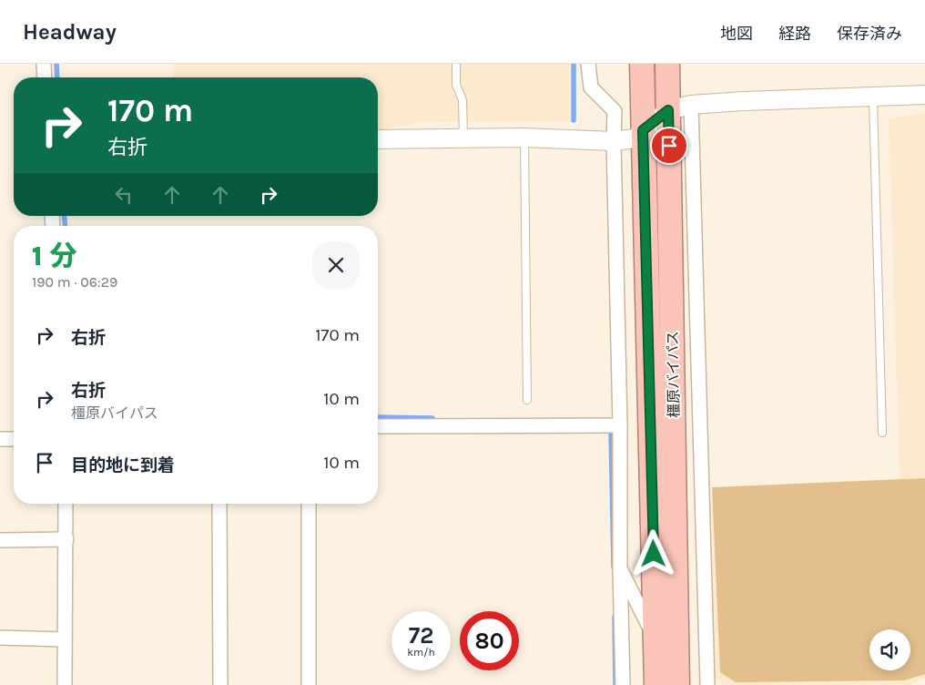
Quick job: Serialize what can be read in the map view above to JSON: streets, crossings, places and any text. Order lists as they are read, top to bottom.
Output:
{
  "streets": {
    "highway": ["橿原バイパス"]
  },
  "page": {
    "header": "Headway",
    "nav": ["地図", "経路", "保存済み"],
    "turn": ["170 m", "右折"],
    "heading": ["1 分", "190 m · 06:29"],
    "list": [
      {
        "name": "右折",
        "value": "170 m"
      },
      {
        "name": "右折",
        "note": "橿原バイパス",
        "value": "10 m"
      },
      {
        "name": "目的地に到着",
        "value": "10 m"
      }
    ],
    "speed": "72 km/h",
    "limit": "80"
  }
}
